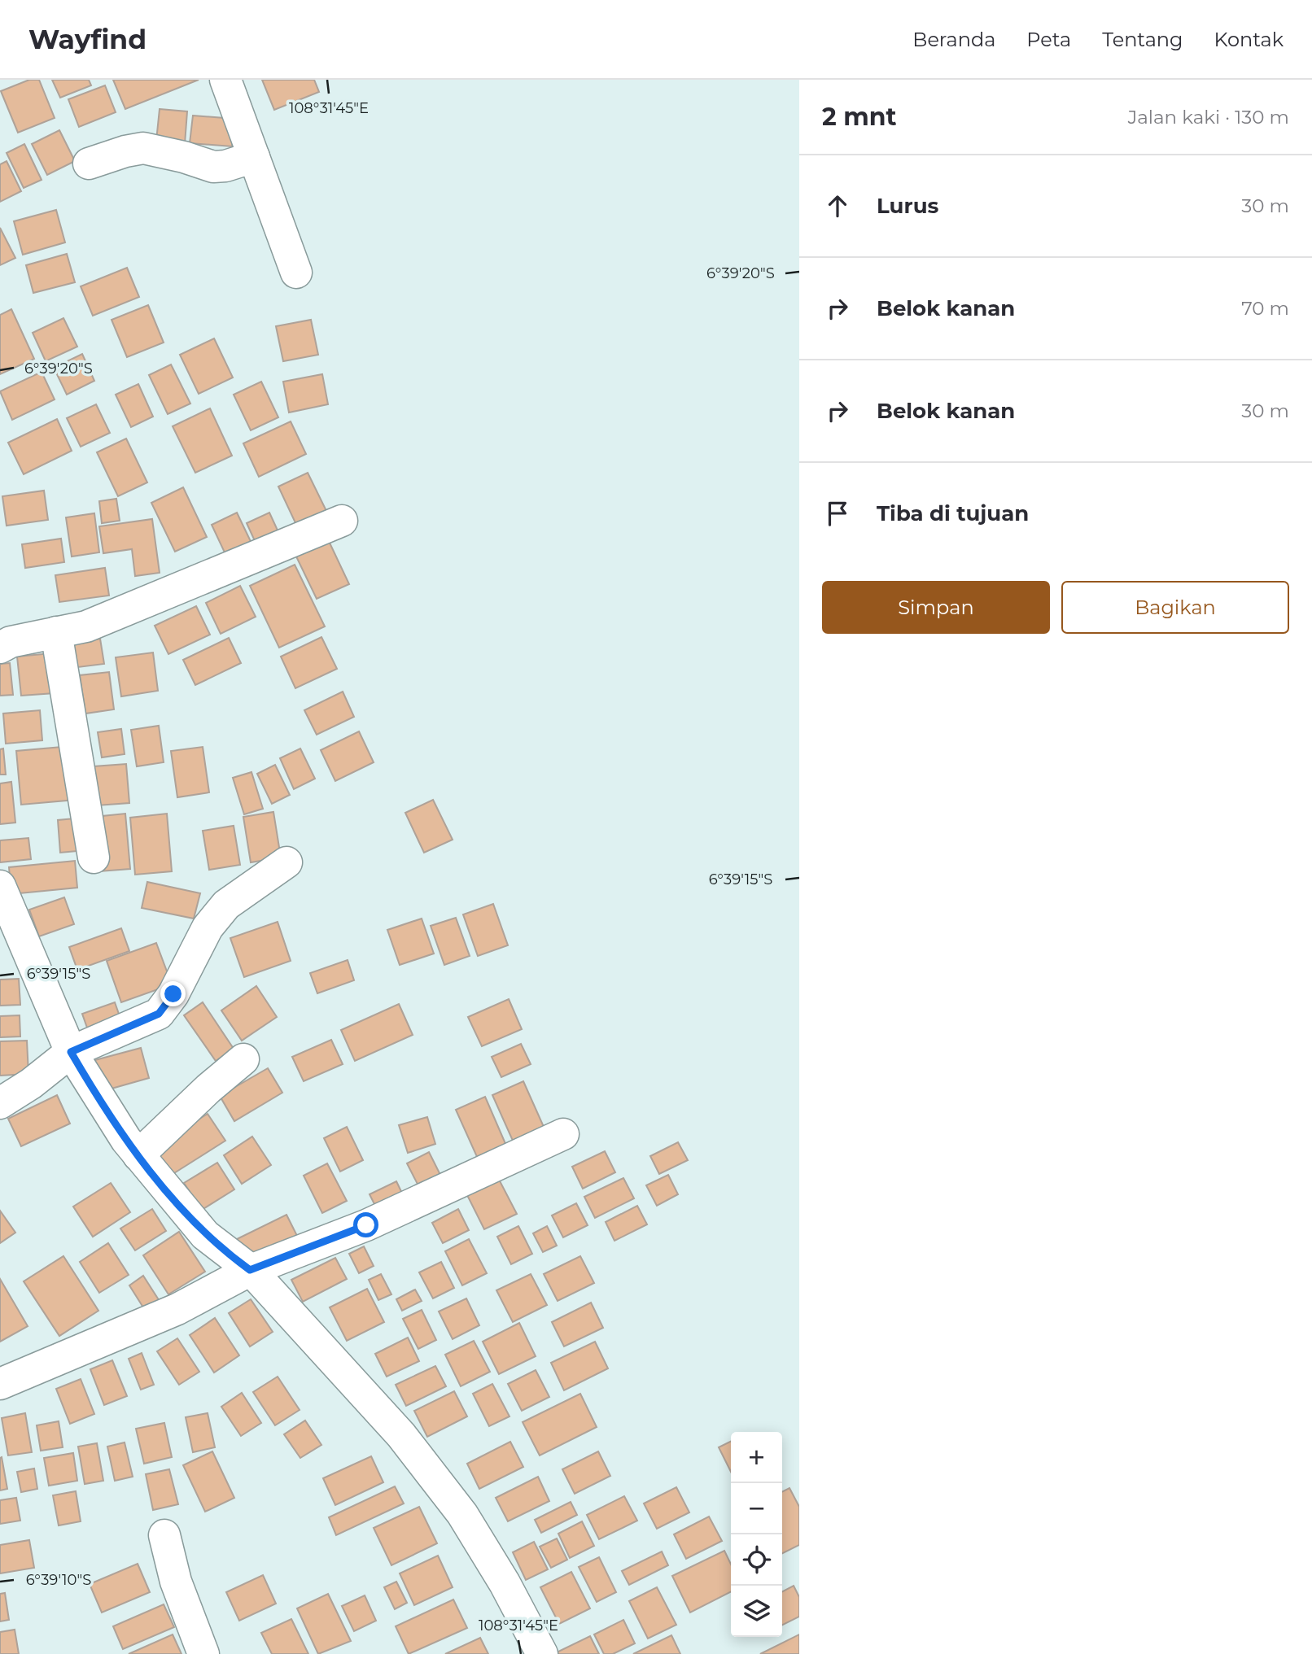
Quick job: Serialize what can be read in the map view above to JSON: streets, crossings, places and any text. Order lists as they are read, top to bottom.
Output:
{
  "page": {
    "header": "Wayfind",
    "nav": [
      "Beranda",
      "Peta",
      "Tentang",
      "Kontak"
    ],
    "heading": ["2 mnt", "Jalan kaki · 130 m"],
    "list": [
      ["Lurus", "30 m"],
      ["Belok kanan", "70 m"],
      ["Belok kanan", "30 m"],
      "Tiba di tujuan"
    ],
    "buttons": ["Simpan", "Bagikan"],
    "map_buttons": ["+", "−"]
  },
  "coordinates": [
    "108°31'45\"E",
    "6°39'20\"S",
    "6°39'15\"S",
    "6°39'10\"S"
  ]
}
